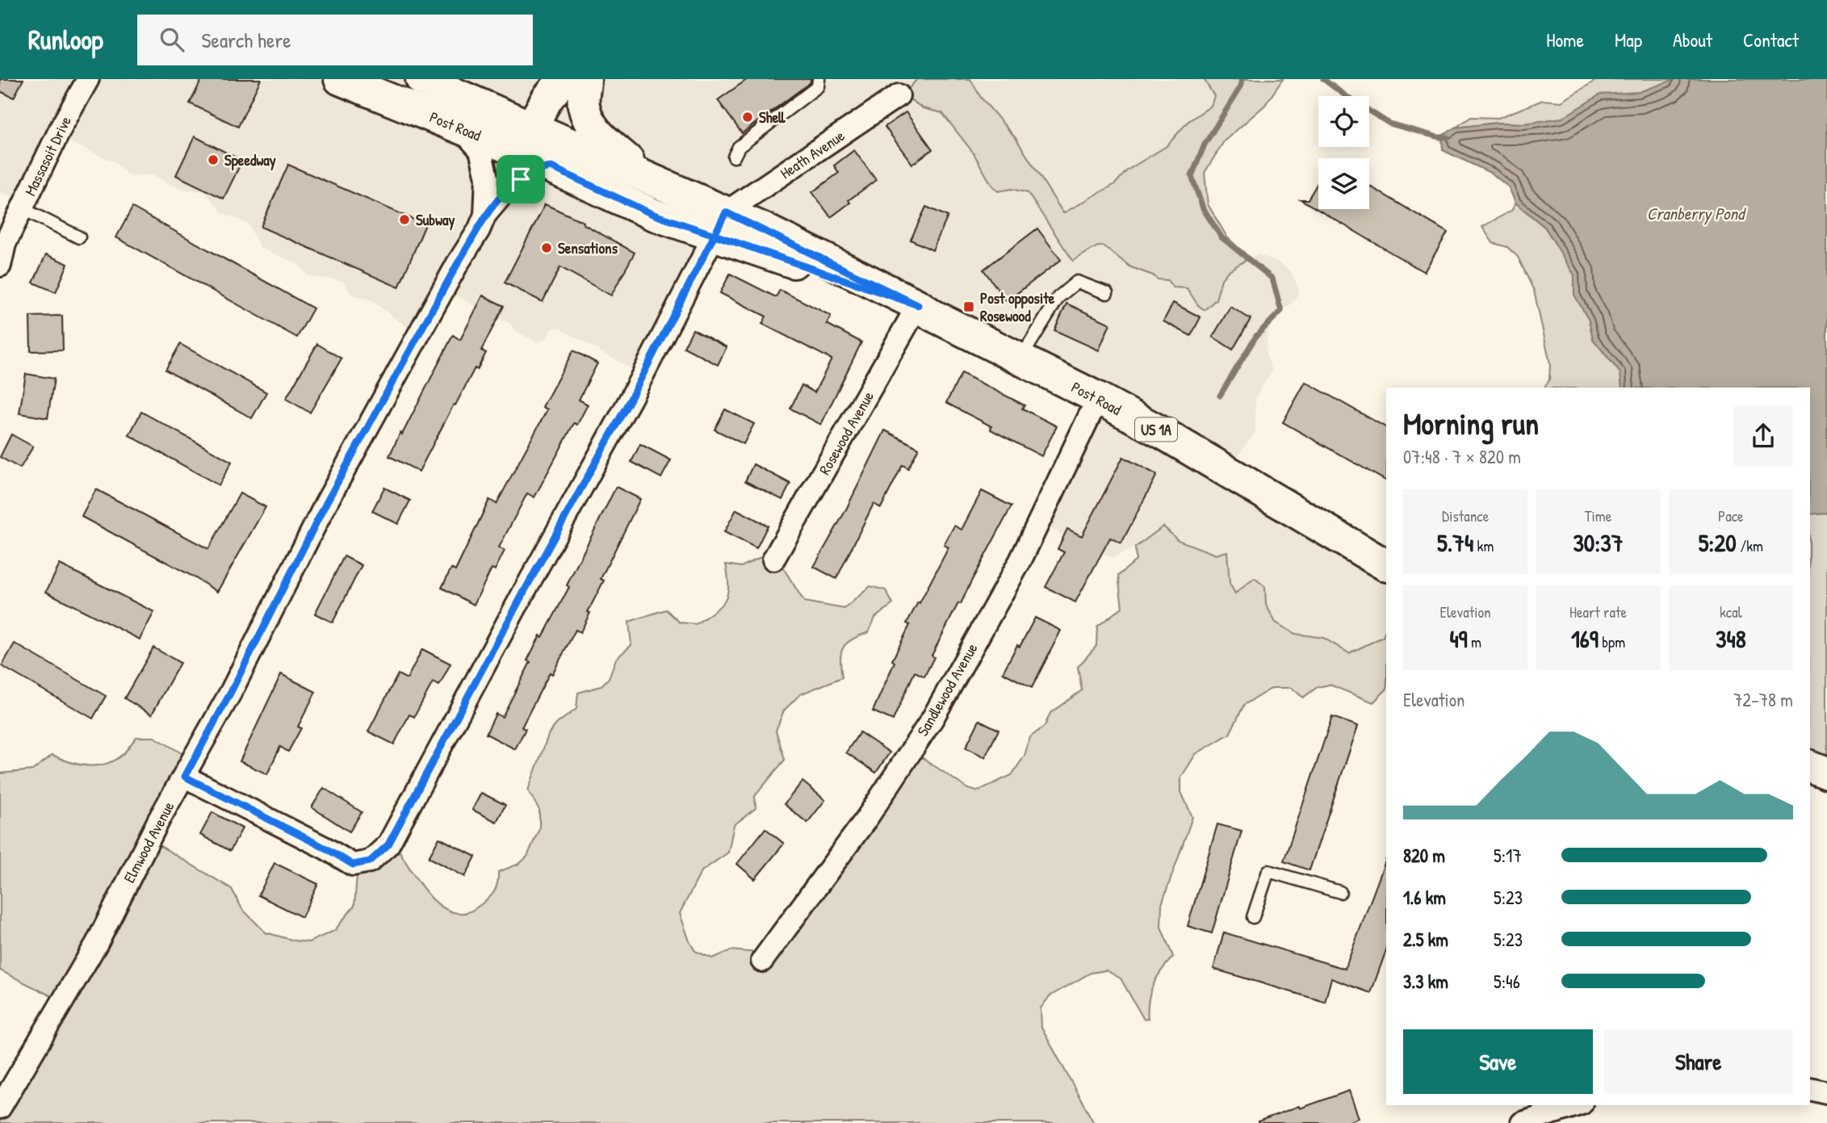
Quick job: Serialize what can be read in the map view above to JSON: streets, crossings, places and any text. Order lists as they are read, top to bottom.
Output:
{
  "streets": {
    "main road": ["Post Road", "US 1A"],
    "street": [
      "Heath Avenue",
      "Massasoit Drive",
      "Rosewood Avenue",
      "Sandlewood Avenue",
      "Elmwood Avenue"
    ]
  },
  "crossings": [
    ["Post Road", "Heath Avenue"],
    ["Post Road", "Rosewood Avenue"],
    ["Post Road", "Sandlewood Avenue"],
    ["Post Road", "Elmwood Avenue"]
  ],
  "water": ["Cranberry Pond"],
  "places": {
    "other": [
      "Shell",
      "Speedway",
      "Subway",
      "Sensations"
    ],
    "transit": ["Post opposite Rosewood"]
  },
  "page": {
    "header": "Runloop",
    "search": "Search here",
    "nav": [
      "Home",
      "Map",
      "About",
      "Contact"
    ],
    "heading": ["Morning run", "07:48 · 7 × 820 m"],
    "stats": [
      ["Distance", "5.74 km"],
      ["Time", "30:37"],
      ["Pace", "5:20 /km"],
      ["Elevation", "49 m"],
      ["Heart rate", "169 bpm"],
      ["kcal", "348"]
    ],
    "chart": ["Elevation", "72–78 m"],
    "list": [
      {
        "name": "820 m",
        "note": "5:17"
      },
      {
        "name": "1.6 km",
        "note": "5:23"
      },
      {
        "name": "2.5 km",
        "note": "5:23"
      },
      {
        "name": "3.3 km",
        "note": "5:46"
      }
    ],
    "buttons": ["Save", "Share"]
  }
}
